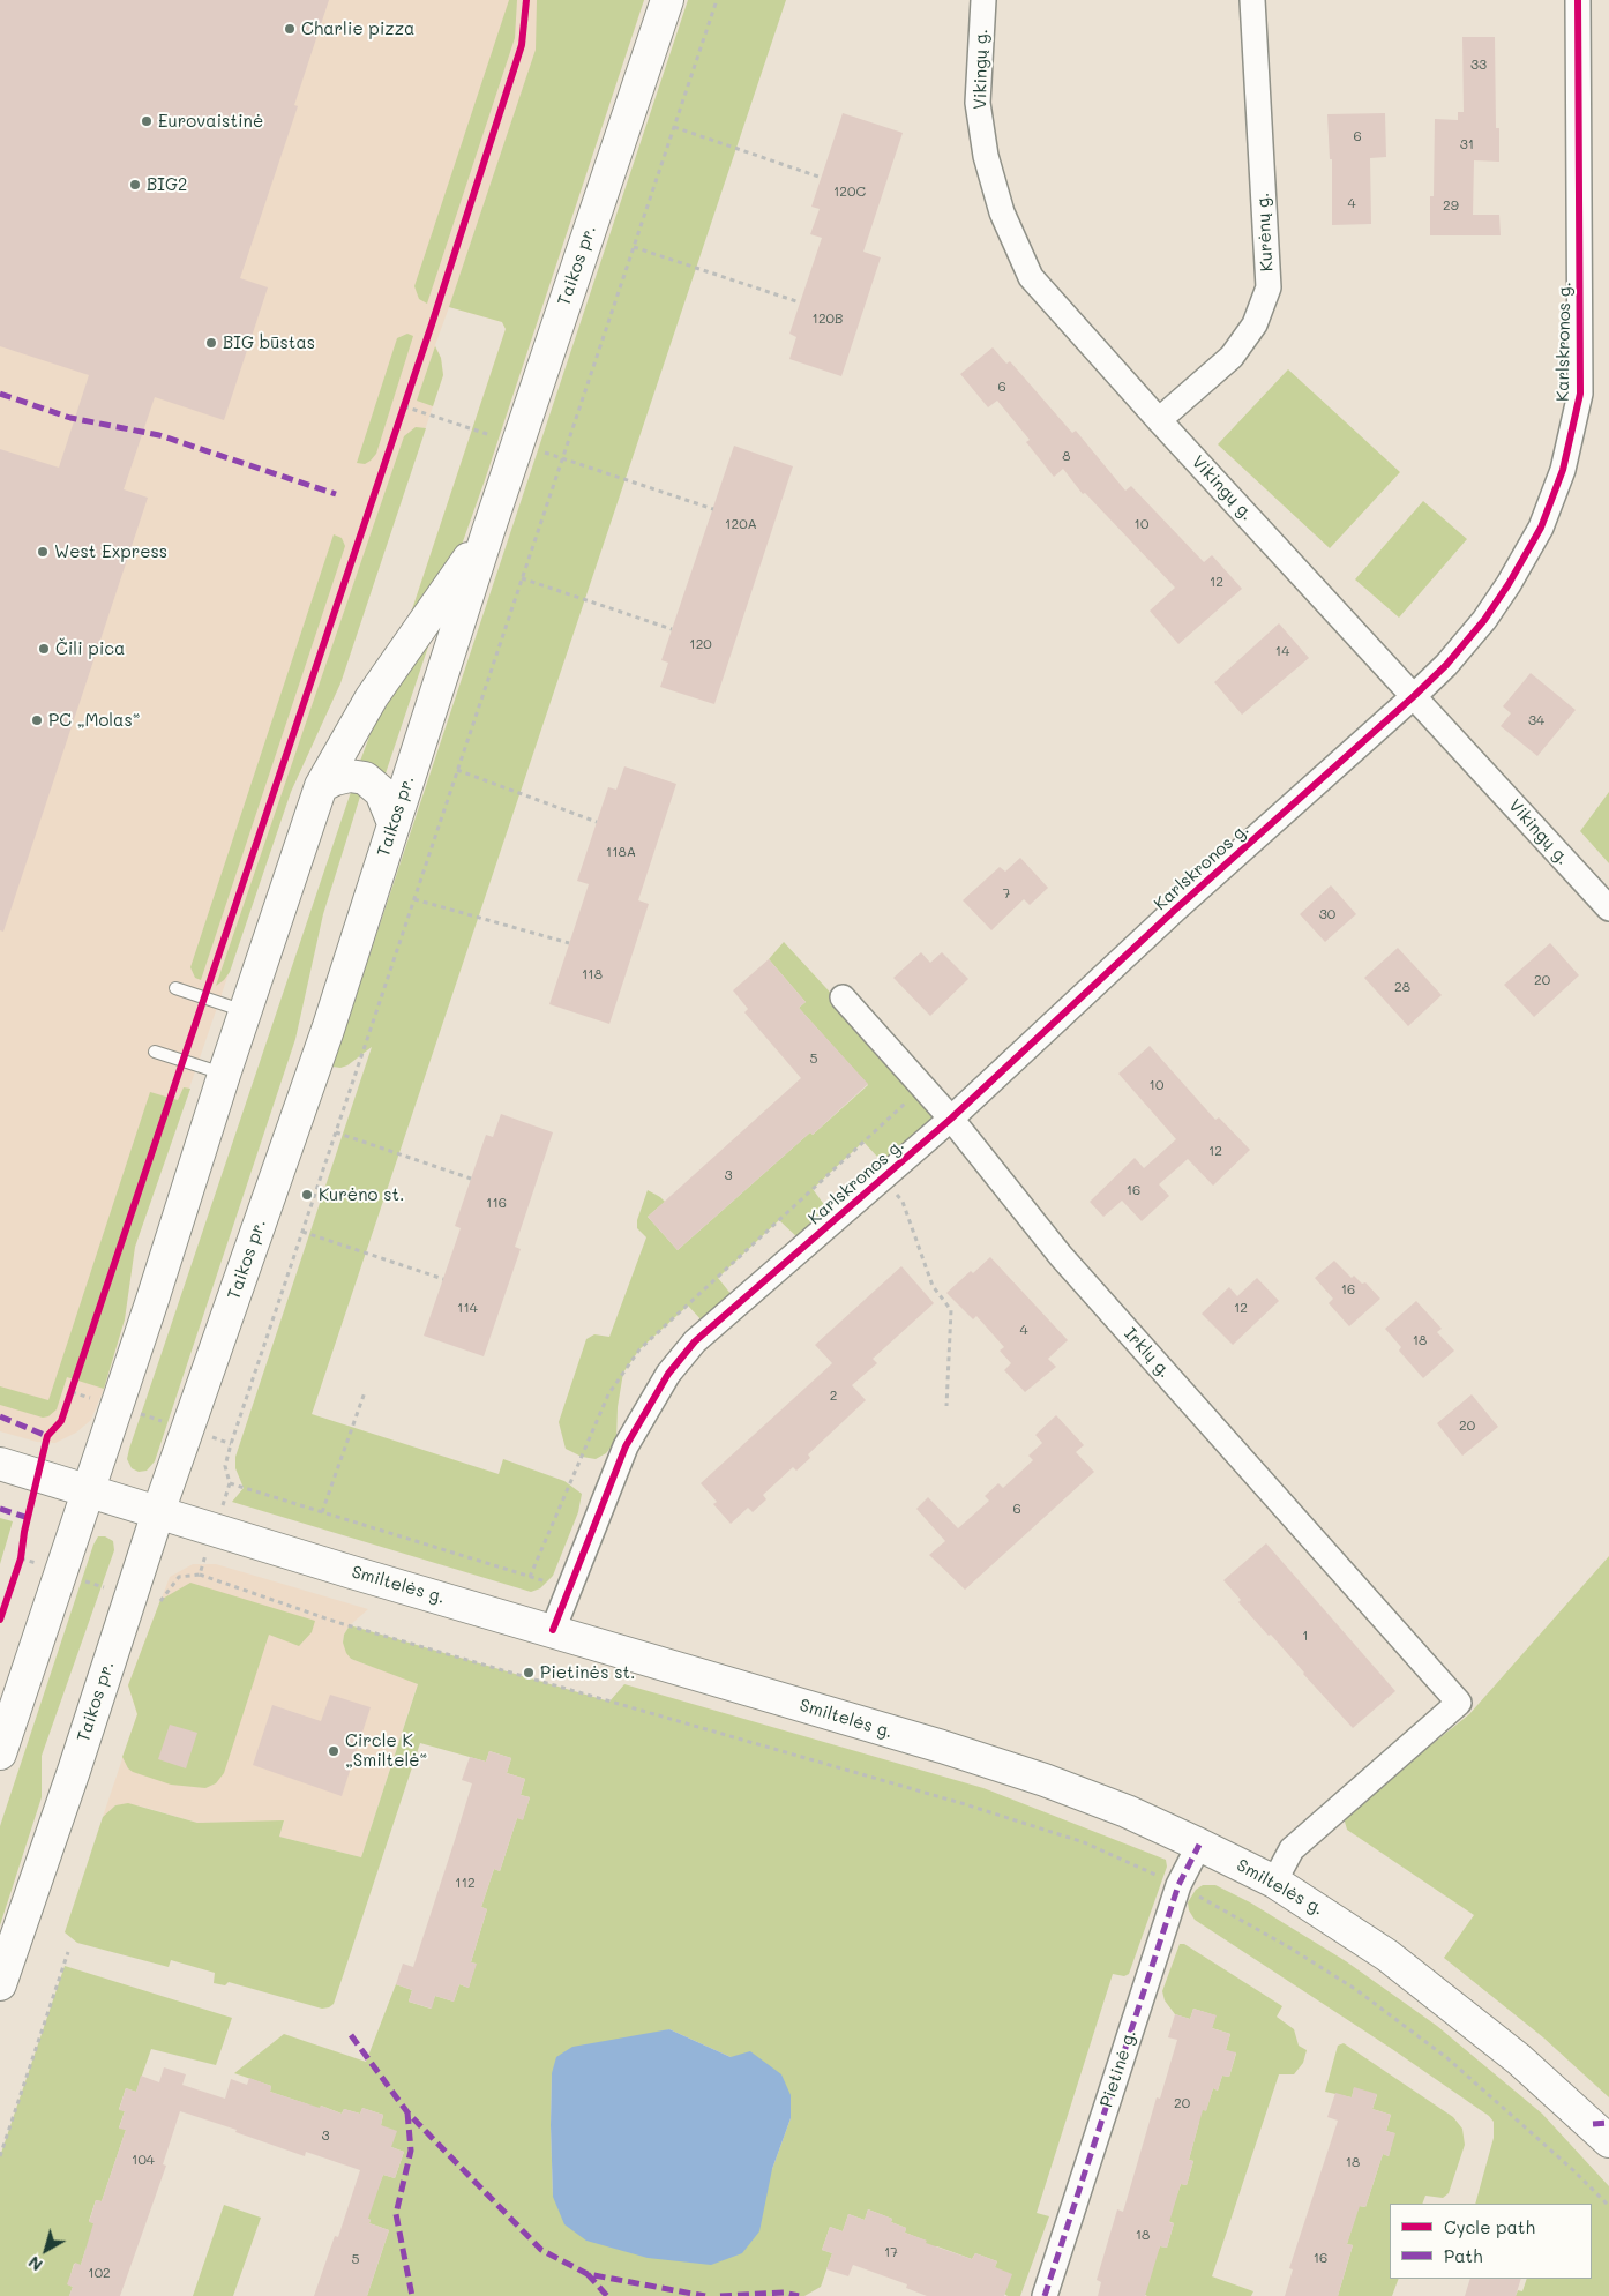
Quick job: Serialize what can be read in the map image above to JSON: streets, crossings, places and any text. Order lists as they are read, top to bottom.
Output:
{
  "streets": {
    "main road": ["Taikos pr.", "Smiltelės g."],
    "street": [
      "Vikingų g.",
      "Kurėnų g.",
      "Karlskronos g.",
      "Irklų g.",
      "Pietinė g."
    ]
  },
  "crossings": [
    ["Vikingų g.", "Kurėnų g."],
    ["Vikingų g.", "Karlskronos g."],
    ["Taikos pr.", "Smiltelės g."],
    ["Karlskronos g.", "Irklų g."],
    ["Karlskronos g.", "Smiltelės g."],
    ["Irklų g.", "Smiltelės g."],
    ["Smiltelės g.", "Pietinė g."]
  ],
  "places": [
    "Charlie pizza",
    "Eurovaistinė",
    "BIG2",
    "BIG būstas",
    "West Express",
    "Čili pica",
    "PC „Molas“",
    "Kurėno st.",
    "Pietinės st.",
    "Circle K „Smiltelė“"
  ],
  "house_numbers": [
    "33",
    "6",
    "31",
    "120C",
    "4",
    "29",
    "120B",
    "6",
    "8",
    "120A",
    "10",
    "12",
    "120",
    "14",
    "34",
    "118A",
    "7",
    "30",
    "118",
    "20",
    "28",
    "5",
    "10",
    "12",
    "3",
    "16",
    "116",
    "16",
    "114",
    "12",
    "4",
    "18",
    "2",
    "20",
    "6",
    "1",
    "112",
    "20",
    "3",
    "104",
    "18",
    "18",
    "17",
    "16",
    "5",
    "102"
  ],
  "legend": ["Cycle path", "Path"],
  "north": "bottom left"
}
